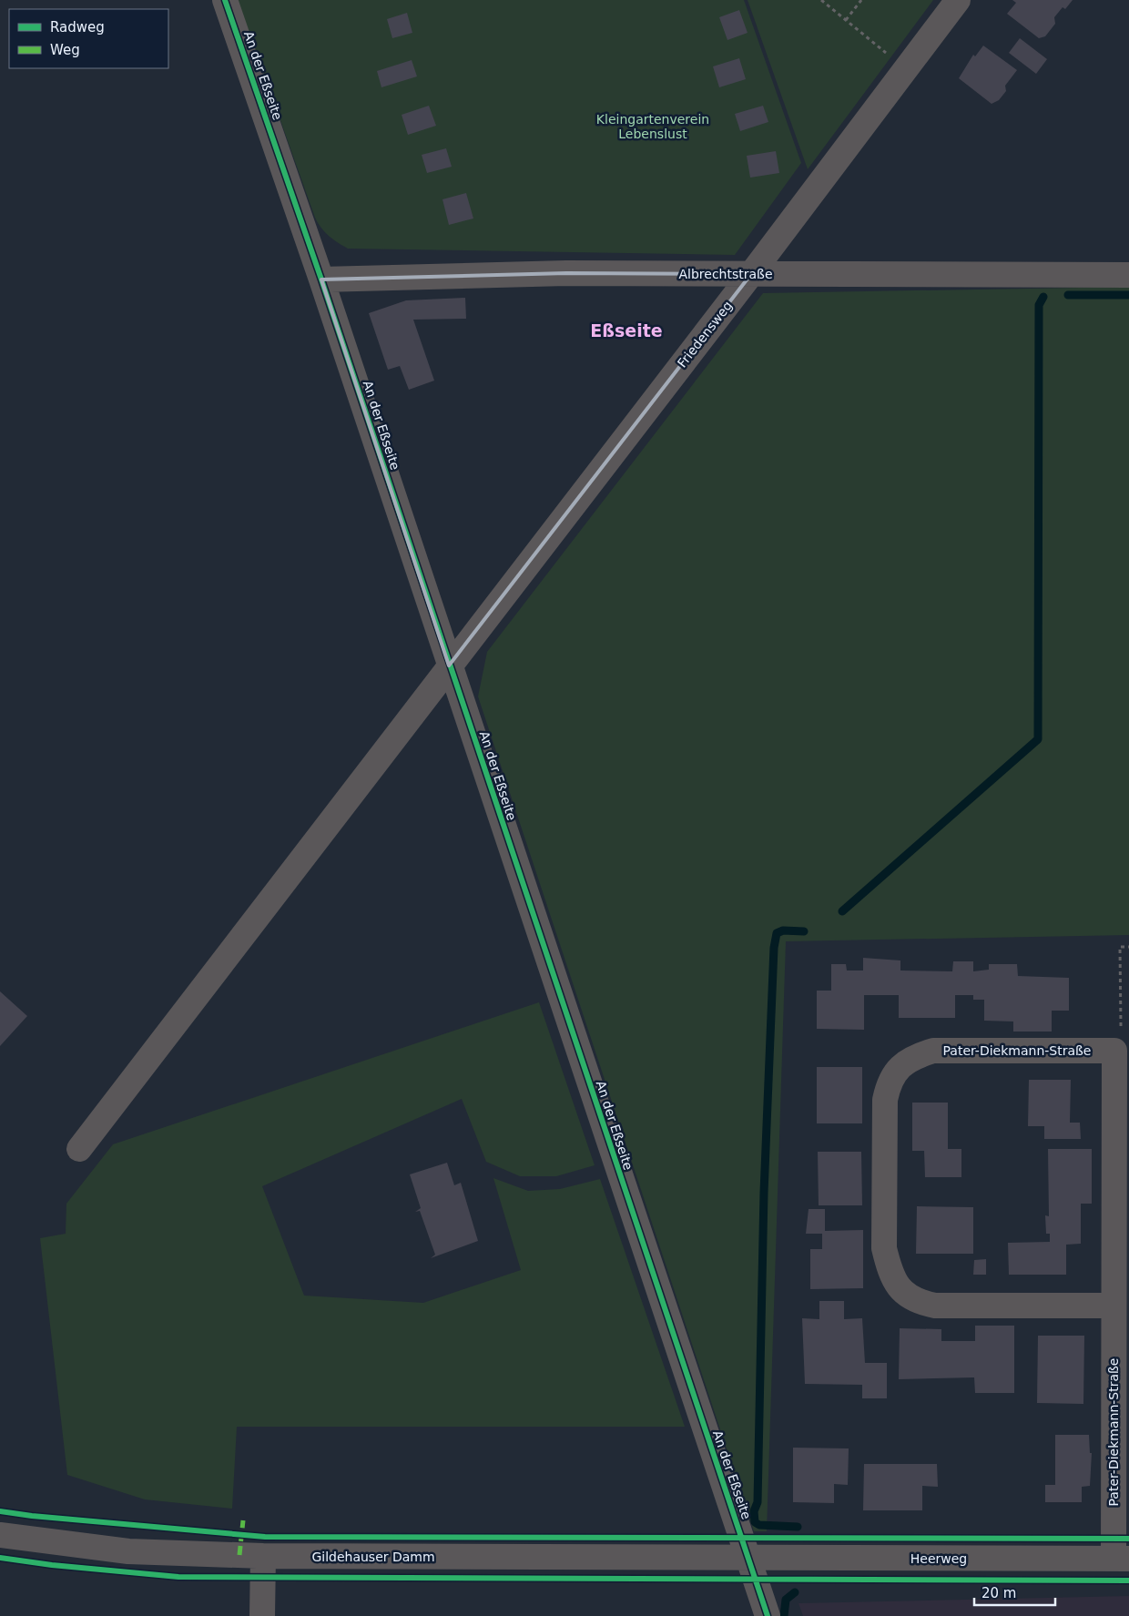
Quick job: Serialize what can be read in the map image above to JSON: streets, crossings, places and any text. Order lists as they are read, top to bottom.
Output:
{
  "streets": {
    "street": [
      "An der Eßseite",
      "Albrechtstraße",
      "Friedensweg",
      "Pater-Diekmann-Straße",
      "Gildehauser Damm",
      "Heerweg"
    ]
  },
  "crossings": [
    ["An der Eßseite", "Albrechtstraße"],
    ["An der Eßseite", "Friedensweg"],
    ["An der Eßseite", "Gildehauser Damm"],
    ["An der Eßseite", "Heerweg"],
    ["Albrechtstraße", "Friedensweg"],
    ["Pater-Diekmann-Straße", "Heerweg"],
    ["Gildehauser Damm", "Heerweg"]
  ],
  "districts": ["Eßseite"],
  "parks": ["Kleingartenverein Lebenslust"],
  "legend": ["Radweg", "Weg"],
  "scale_bar": "20 m"
}
